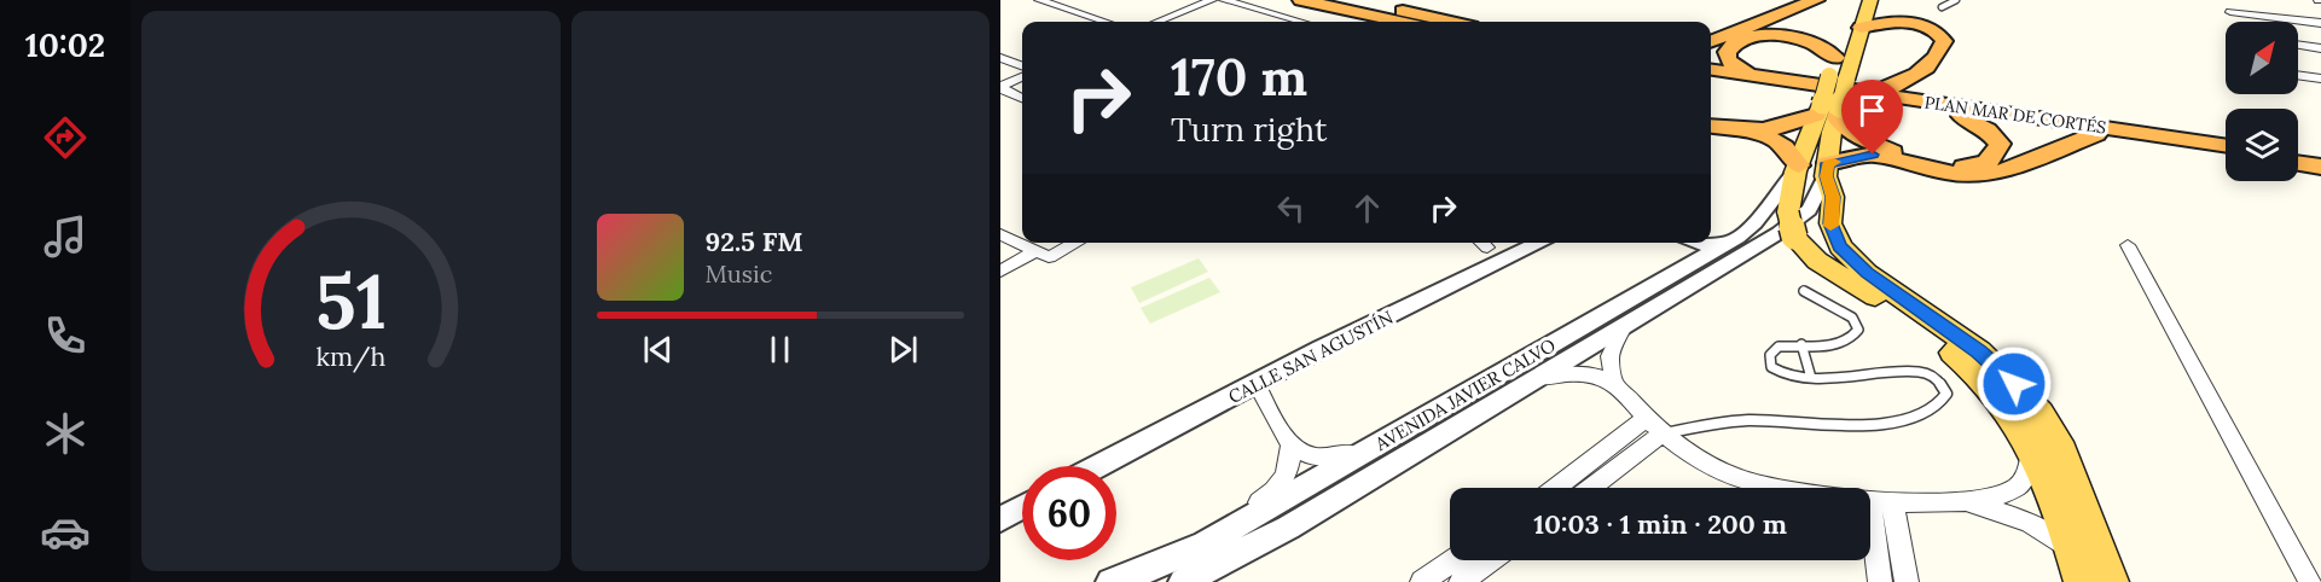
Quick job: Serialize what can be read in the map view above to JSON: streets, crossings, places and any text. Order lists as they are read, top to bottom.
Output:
{
  "streets": {
    "highway": ["PLAN MAR DE CORTÉS"],
    "street": ["CALLE SAN AGUSTÍN", "AVENIDA JAVIER CALVO"]
  },
  "north": "top right",
  "page": {
    "tabs": "10:02",
    "turn": ["170 m", "Turn right"],
    "song": ["92.5 FM", "Music"],
    "limit": "60",
    "trip": "10:03 · 1 min · 200 m",
    "gauge": ["51", "km/h"]
  }
}
